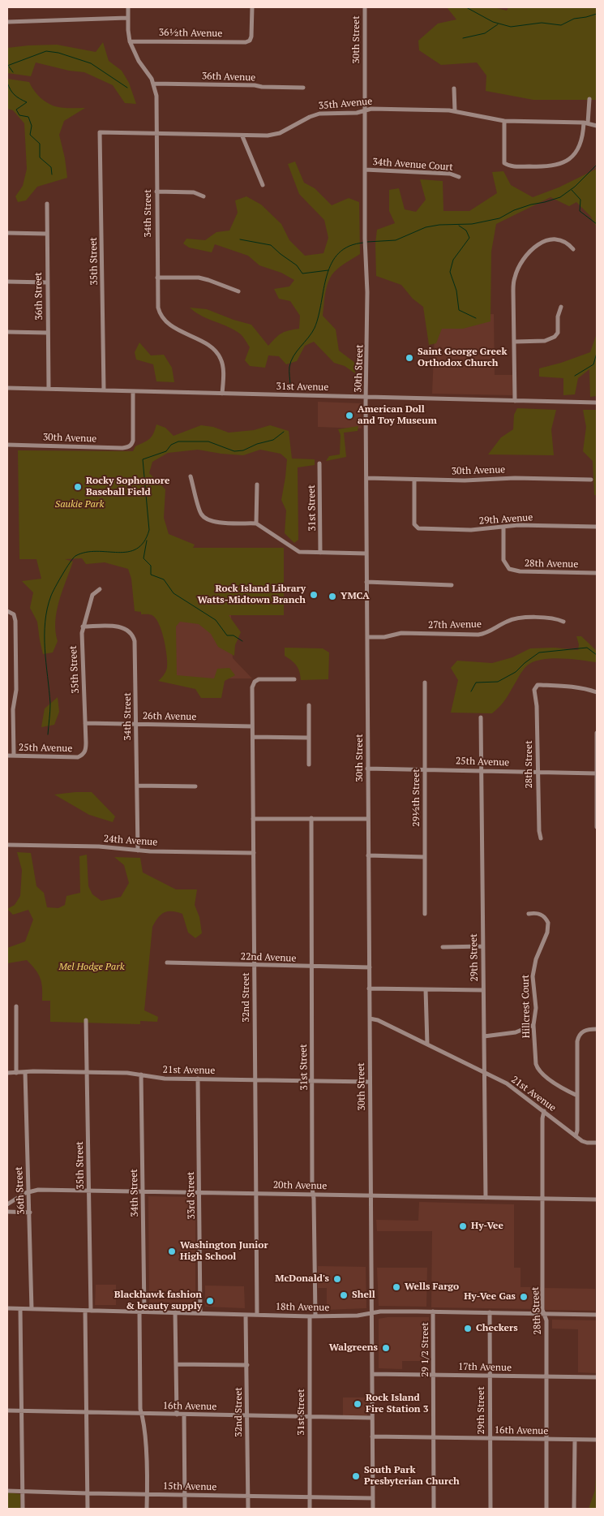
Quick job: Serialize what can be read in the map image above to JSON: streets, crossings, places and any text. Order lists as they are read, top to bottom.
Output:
{
  "streets": {
    "street": [
      "36½th Avenue",
      "30th Street",
      "36th Avenue",
      "35th Avenue",
      "34th Avenue Court",
      "34th Street",
      "35th Street",
      "36th Street",
      "31st Avenue",
      "30th Avenue",
      "31st Street",
      "29th Avenue",
      "28th Avenue",
      "27th Avenue",
      "26th Avenue",
      "25th Avenue",
      "28th Street",
      "29½th Street",
      "24th Avenue",
      "22nd Avenue",
      "29th Street",
      "32nd Street",
      "Hillcrest Court",
      "21st Avenue",
      "20th Avenue",
      "33rd Street",
      "18th Avenue",
      "29 1/2 Street",
      "17th Avenue",
      "16th Avenue",
      "15th Avenue"
    ]
  },
  "crossings": [
    ["36½th Avenue", "34th Street"],
    ["30th Street", "35th Avenue"],
    ["30th Street", "34th Avenue Court"],
    ["30th Street", "31st Avenue"],
    ["30th Street", "30th Avenue"],
    ["30th Street", "27th Avenue"],
    ["30th Street", "25th Avenue"],
    ["30th Street", "22nd Avenue"],
    ["30th Street", "21st Avenue"],
    ["30th Street", "20th Avenue"],
    ["30th Street", "18th Avenue"],
    ["30th Street", "17th Avenue"],
    ["30th Street", "16th Avenue"],
    ["30th Street", "15th Avenue"],
    ["36th Avenue", "34th Street"],
    ["35th Avenue", "34th Street"],
    ["35th Avenue", "35th Street"],
    ["34th Street", "35th Street"],
    ["34th Street", "31st Avenue"],
    ["34th Street", "26th Avenue"],
    ["34th Street", "24th Avenue"],
    ["34th Street", "21st Avenue"],
    ["34th Street", "20th Avenue"],
    ["34th Street", "18th Avenue"],
    ["34th Street", "16th Avenue"],
    ["34th Street", "15th Avenue"],
    ["35th Street", "31st Avenue"],
    ["35th Street", "26th Avenue"],
    ["35th Street", "25th Avenue"],
    ["35th Street", "21st Avenue"],
    ["35th Street", "20th Avenue"],
    ["35th Street", "18th Avenue"],
    ["36th Street", "31st Avenue"],
    ["36th Street", "21st Avenue"],
    ["36th Street", "20th Avenue"],
    ["36th Street", "18th Avenue"],
    ["31st Avenue", "30th Avenue"],
    ["30th Avenue", "29th Avenue"],
    ["31st Street", "22nd Avenue"],
    ["31st Street", "21st Avenue"],
    ["31st Street", "20th Avenue"],
    ["31st Street", "18th Avenue"],
    ["31st Street", "16th Avenue"],
    ["31st Street", "15th Avenue"],
    ["29th Avenue", "28th Avenue"],
    ["26th Avenue", "32nd Street"],
    ["25th Avenue", "28th Street"],
    ["25th Avenue", "29½th Street"],
    ["25th Avenue", "29th Street"],
    ["28th Street", "21st Avenue"],
    ["28th Street", "20th Avenue"],
    ["28th Street", "18th Avenue"],
    ["28th Street", "17th Avenue"],
    ["28th Street", "16th Avenue"],
    ["24th Avenue", "32nd Street"],
    ["22nd Avenue", "32nd Street"],
    ["29th Street", "21st Avenue"],
    ["29th Street", "20th Avenue"],
    ["29th Street", "18th Avenue"],
    ["29th Street", "17th Avenue"],
    ["29th Street", "16th Avenue"],
    ["32nd Street", "21st Avenue"],
    ["32nd Street", "20th Avenue"],
    ["32nd Street", "18th Avenue"],
    ["32nd Street", "16th Avenue"],
    ["32nd Street", "15th Avenue"],
    ["21st Avenue", "33rd Street"],
    ["20th Avenue", "33rd Street"],
    ["33rd Street", "18th Avenue"],
    ["18th Avenue", "29 1/2 Street"],
    ["29 1/2 Street", "17th Avenue"],
    ["29 1/2 Street", "16th Avenue"]
  ],
  "parks": ["Saukie Park", "Mel Hodge Park"],
  "places": [
    "Saint George Greek Orthodox Church",
    "American Doll and Toy Museum",
    "Rocky Sophomore Baseball Field",
    "Rock Island Library Watts-Midtown Branch",
    "YMCA",
    "Hy-Vee",
    "Washington Junior High School",
    "McDonald's",
    "Wells Fargo",
    "Shell",
    "Hy-Vee Gas",
    "Blackhawk fashion & beauty supply",
    "Checkers",
    "Walgreens",
    "Rock Island Fire Station 3",
    "South Park Presbyterian Church"
  ]
}
